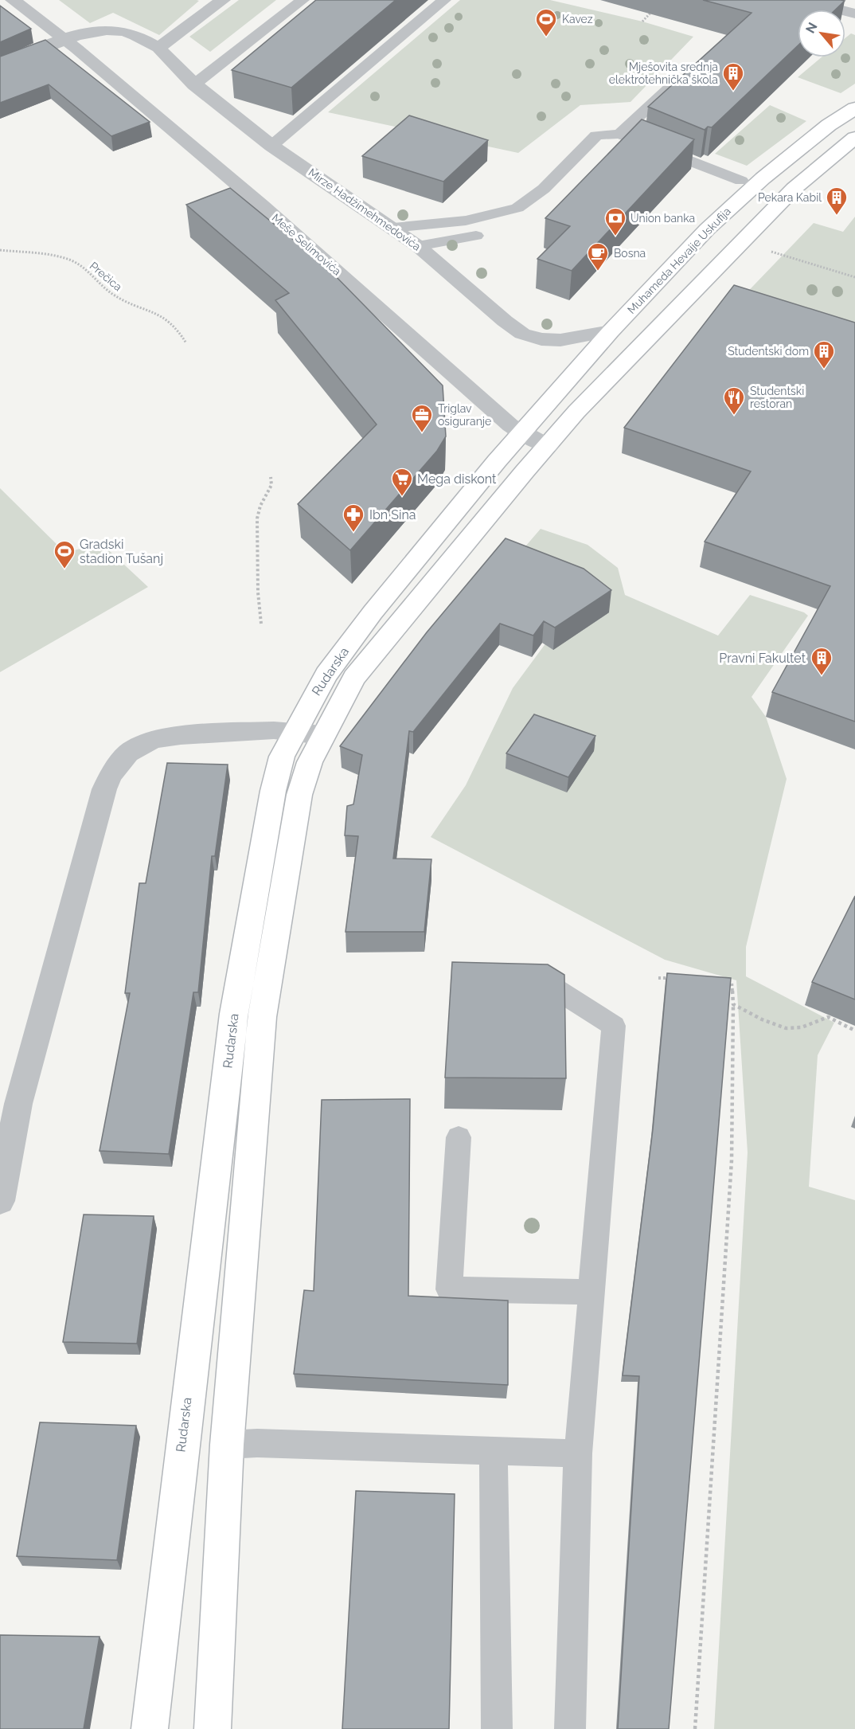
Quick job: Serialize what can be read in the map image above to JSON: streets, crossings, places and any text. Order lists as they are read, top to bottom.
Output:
{
  "streets": {
    "main road": ["Muhameda Hevaije Uskufija", "Rudarska"],
    "street": ["Mirze Hadžimehmedovića", "Meše Selimovića"],
    "path": ["Prečica"]
  },
  "crossings": [
    ["Mirze Hadžimehmedovića", "Meše Selimovića"],
    ["Mirze Hadžimehmedovića", "Muhameda Hevaije Uskufija"],
    ["Meše Selimovića", "Muhameda Hevaije Uskufija"],
    ["Meše Selimovića", "Rudarska"],
    ["Muhameda Hevaije Uskufija", "Rudarska"]
  ],
  "places": {
    "sports": ["Kavez", "Gradski stadion Tušanj"],
    "building": [
      "Mješovita srednja elektrotehnička škola",
      "Pekara Kabil",
      "Studentski dom",
      "Pravni Fakultet"
    ],
    "bank": ["Union banka"],
    "cafe": ["Bosna"],
    "restaurant": ["Studentski restoran"],
    "office": ["Triglav osiguranje"],
    "supermarket": ["Mega diskont"],
    "pharmacy": ["Ibn Sina"]
  },
  "north": "top left"
}
